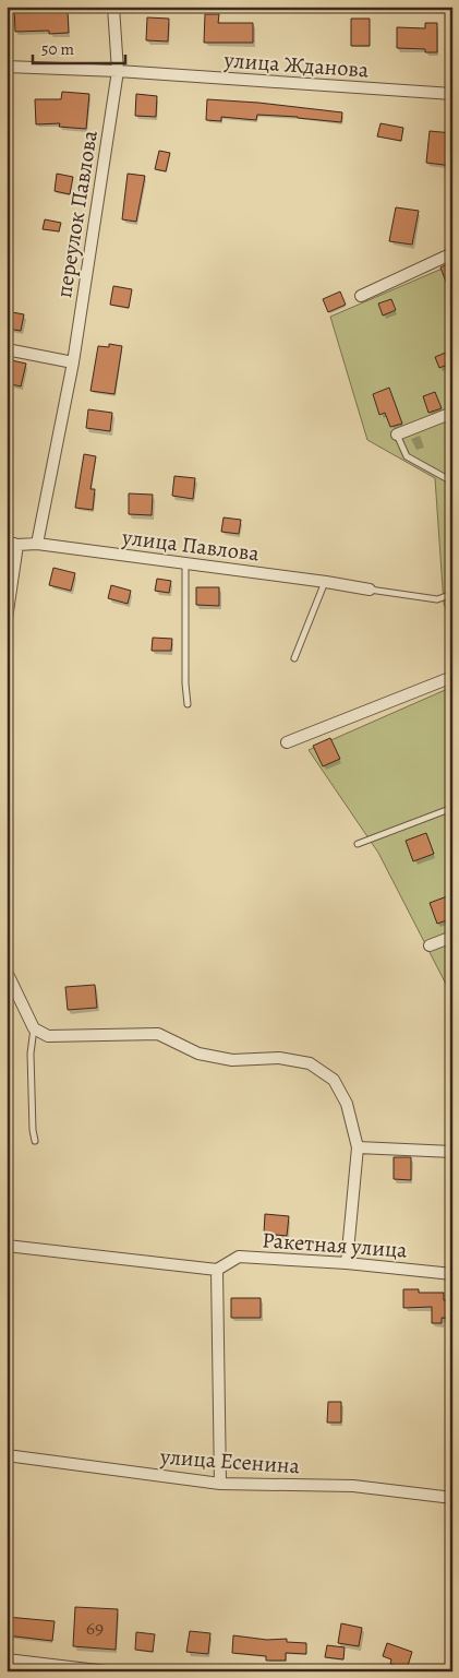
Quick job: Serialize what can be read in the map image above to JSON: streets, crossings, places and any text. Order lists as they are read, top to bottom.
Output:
{
  "streets": {
    "street": [
      "улица Жданова",
      "переулок Павлова",
      "улица Павлова",
      "Ракетная улица",
      "улица Есенина"
    ]
  },
  "crossings": [
    ["улица Жданова", "переулок Павлова"],
    ["переулок Павлова", "улица Павлова"]
  ],
  "house_numbers": ["69"],
  "scale_bar": "50 m"
}
